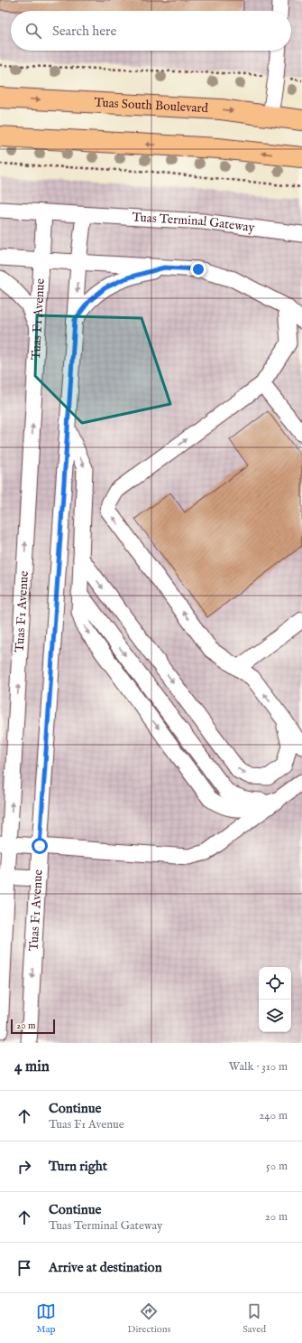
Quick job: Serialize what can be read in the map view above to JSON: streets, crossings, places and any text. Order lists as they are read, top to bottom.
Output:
{
  "streets": {
    "main road": ["Tuas South Boulevard"],
    "street": ["Tuas Terminal Gateway", "Tuas F1 Avenue"]
  },
  "crossings": [
    ["Tuas Terminal Gateway", "Tuas F1 Avenue"]
  ],
  "scale_bar": "20 m",
  "page": {
    "search": "Search here",
    "scale": "20 m",
    "heading": ["4 min", "Walk · 310 m"],
    "list": [
      ["Continue", "Tuas F1 Avenue", "240 m"],
      ["Turn right", "50 m"],
      ["Continue", "Tuas Terminal Gateway", "20 m"],
      "Arrive at destination"
    ],
    "nav": ["Map", "Directions", "Saved"]
  }
}
